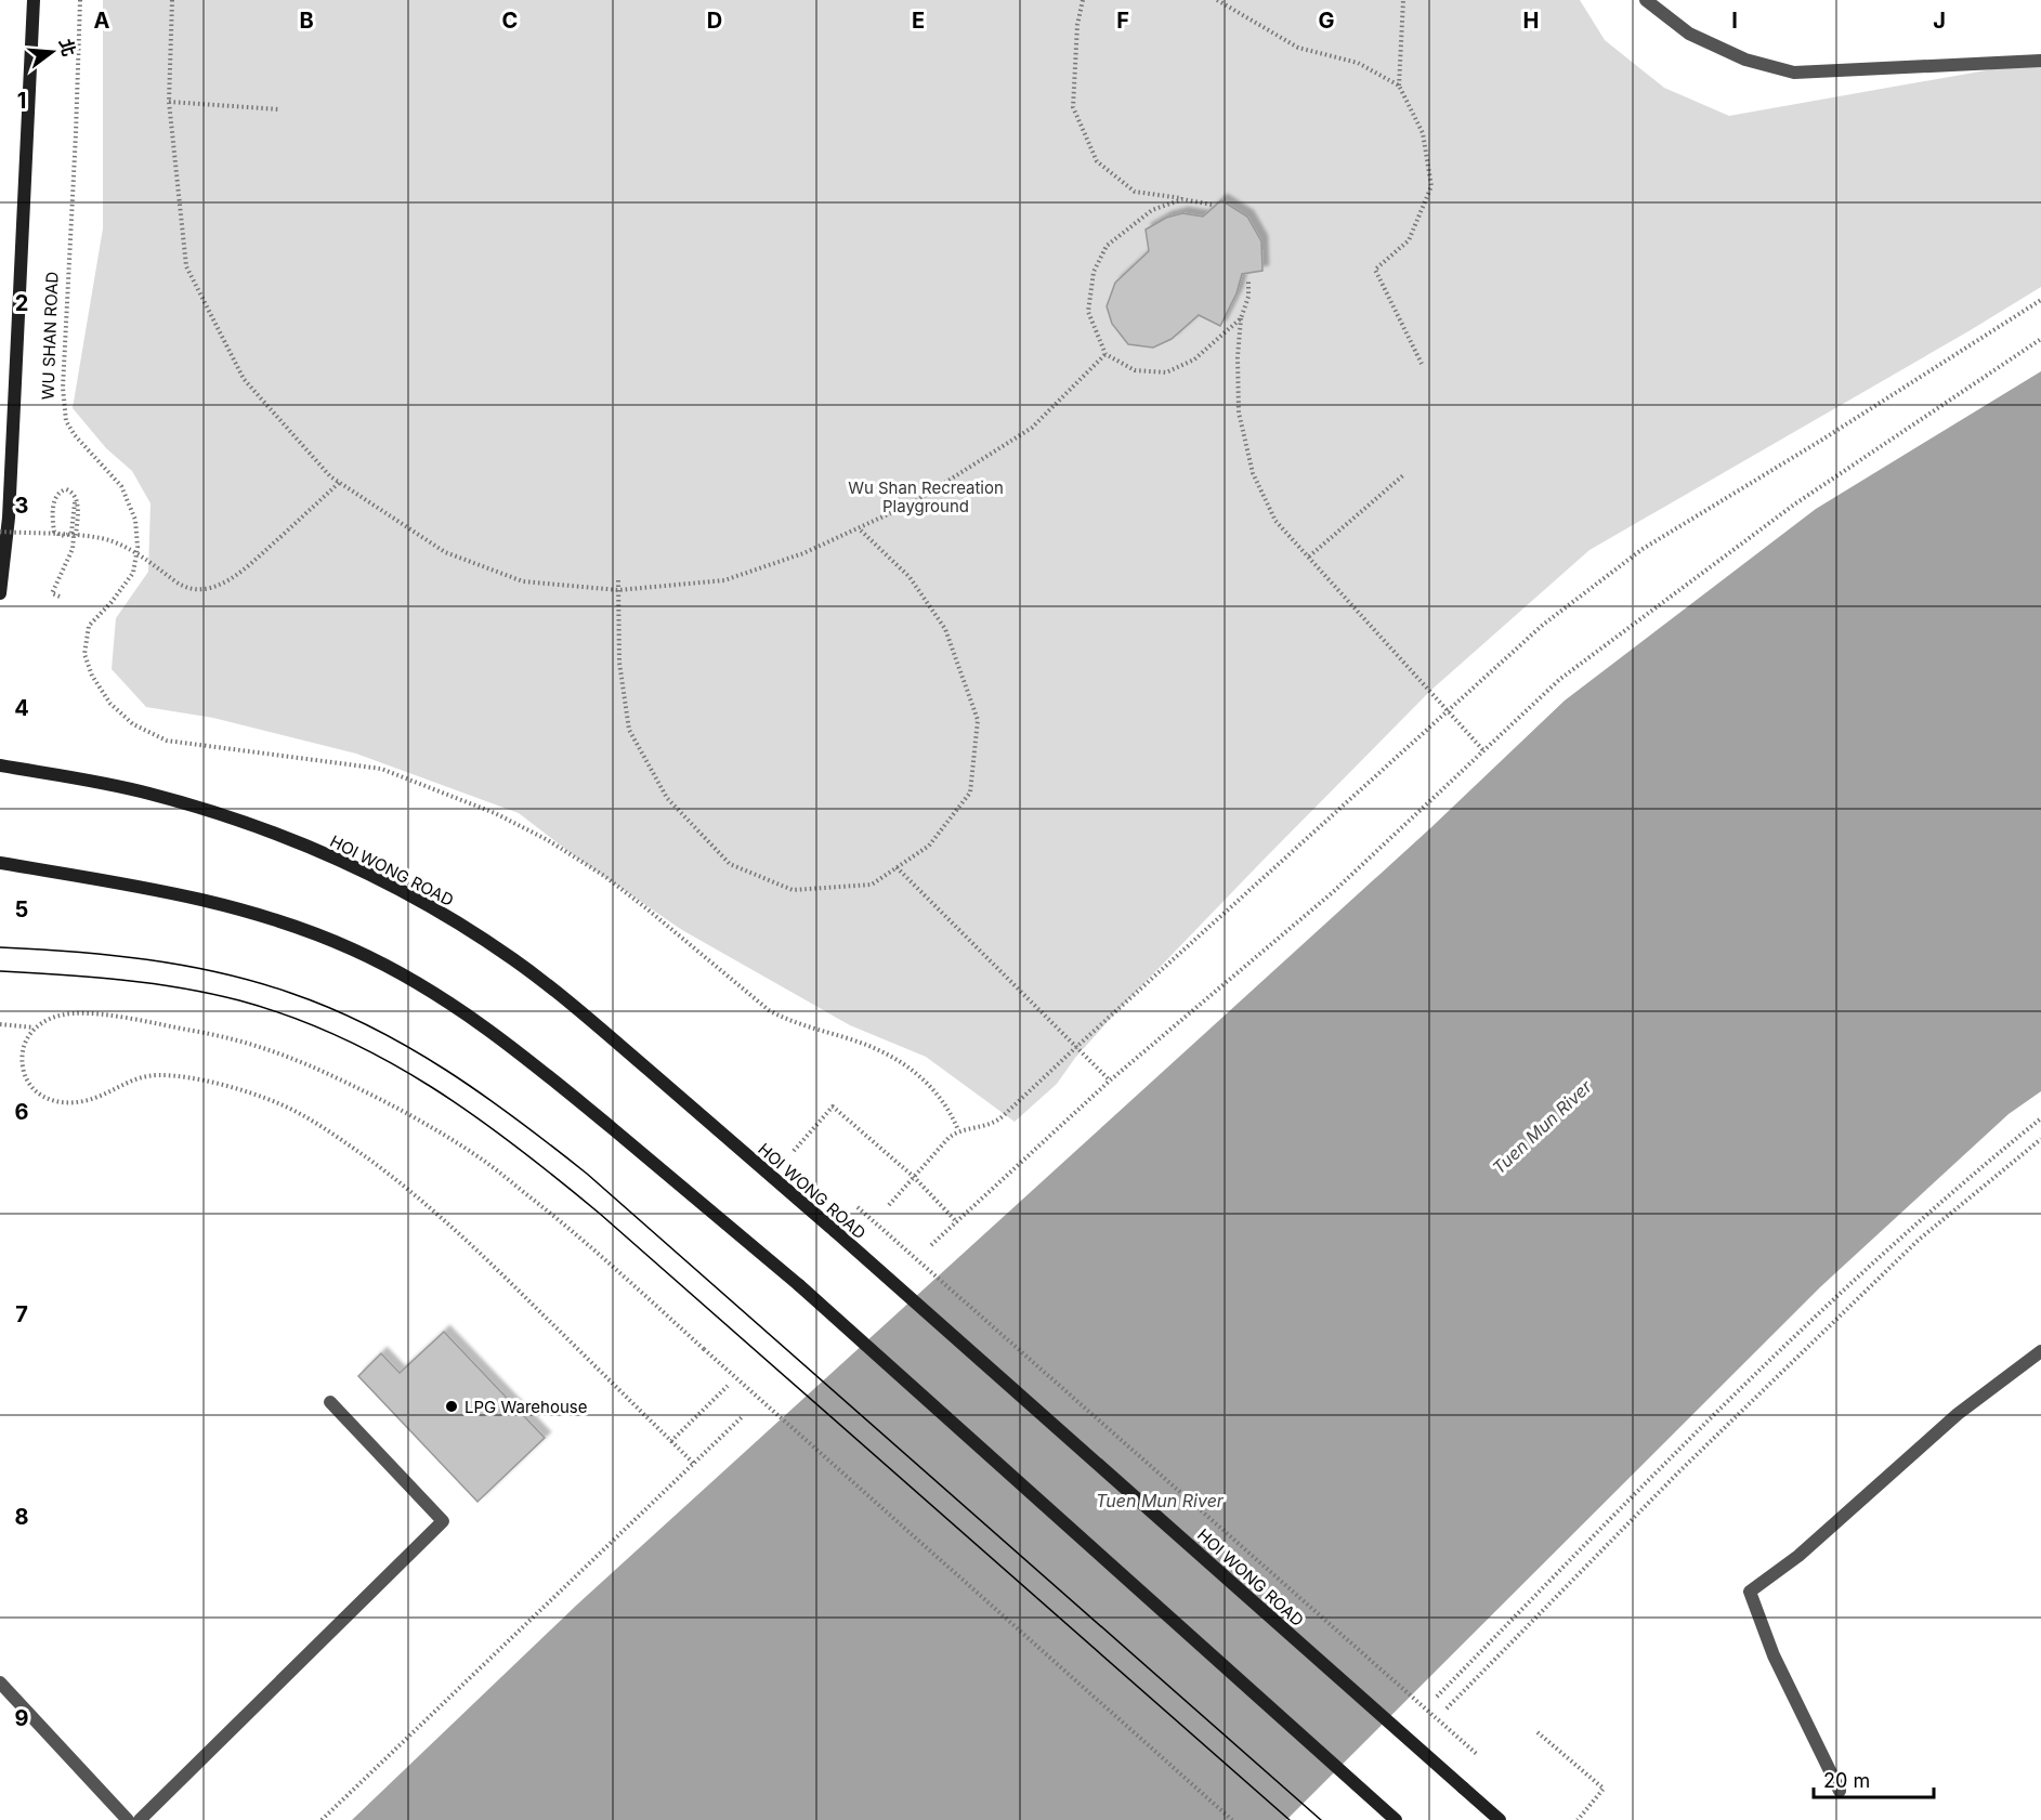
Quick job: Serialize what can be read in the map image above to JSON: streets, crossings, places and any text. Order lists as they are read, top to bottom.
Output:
{
  "streets": {
    "main road": ["WU SHAN ROAD", "HOI WONG ROAD"]
  },
  "water": ["Tuen Mun River"],
  "parks": ["Wu Shan Recreation Playground"],
  "places": ["LPG Warehouse"],
  "scale_bar": "20 m",
  "north": "right",
  "grid": {
    "columns": [
      "A",
      "B",
      "C",
      "D",
      "E",
      "F",
      "G",
      "H",
      "I",
      "J"
    ],
    "rows": [
      "1",
      "2",
      "3",
      "4",
      "5",
      "6",
      "7",
      "8",
      "9"
    ]
  }
}
